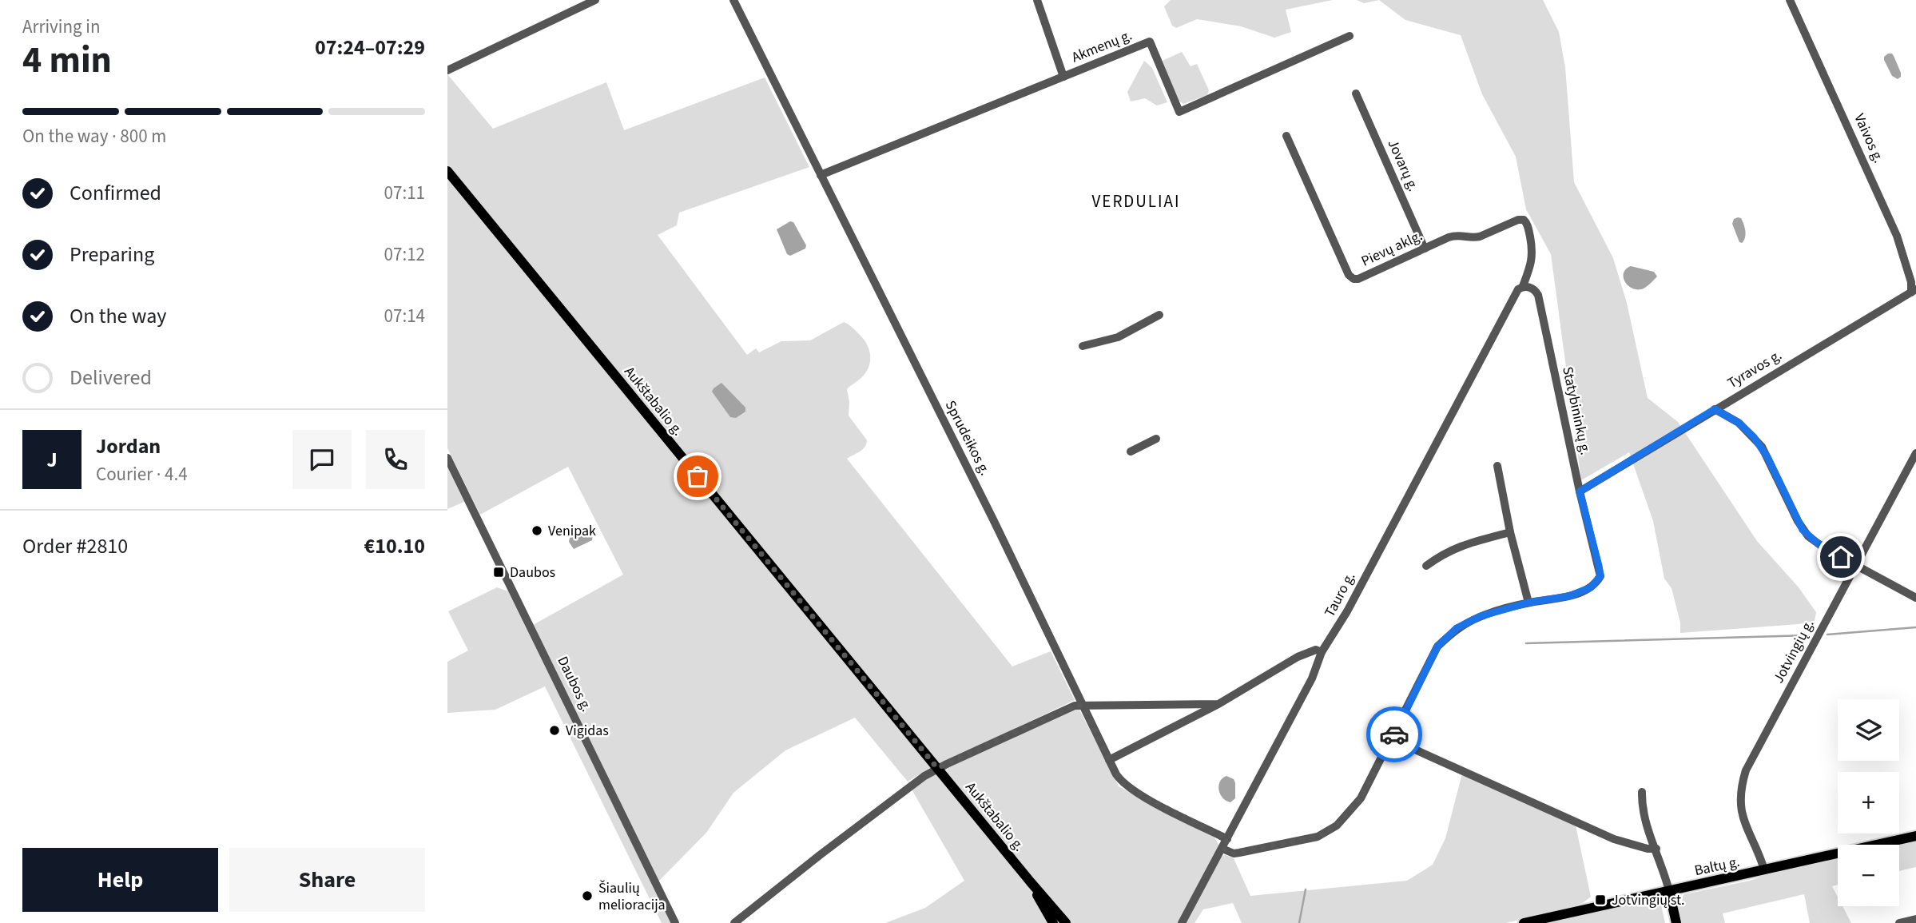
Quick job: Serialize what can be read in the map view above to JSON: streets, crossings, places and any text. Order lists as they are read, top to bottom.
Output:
{
  "streets": {
    "main road": ["Aukštabalio g.", "Baltų g."],
    "street": [
      "Akmenų g.",
      "Vaivos g.",
      "Jovarų g.",
      "Pievų aklg.",
      "Tyravos g.",
      "Statybininkų g.",
      "Sprudeikos g.",
      "Tauro g.",
      "Jotvingių g.",
      "Daubos g."
    ]
  },
  "crossings": [
    ["Akmenų g.", "Sprudeikos g."],
    ["Vaivos g.", "Tyravos g."],
    ["Jovarų g.", "Pievų aklg."],
    ["Pievų aklg.", "Statybininkų g."],
    ["Pievų aklg.", "Tauro g."],
    ["Tyravos g.", "Statybininkų g."],
    ["Statybininkų g.", "Tauro g."],
    ["Sprudeikos g.", "Tauro g."],
    ["Jotvingių g.", "Baltų g."]
  ],
  "districts": ["VERDULIAI"],
  "places": {
    "other": ["Venipak", "Vigidas", "Šiaulių melioracija"],
    "transit": ["Daubos", "Jotvingių st."]
  },
  "page": {
    "heading": ["4 min", "Arriving in", "07:24–07:29"],
    "panel": [
      "Jordan",
      "Courier · 4.4",
      "Order #2810",
      "€10.10"
    ],
    "bar": "On the way · 800 m",
    "list": [
      ["Confirmed", "07:11"],
      ["Preparing", "07:12"],
      ["On the way", "07:14"],
      "Delivered"
    ],
    "round": "J",
    "map_buttons": ["+", "−"],
    "buttons": ["Help", "Share"]
  }
}
